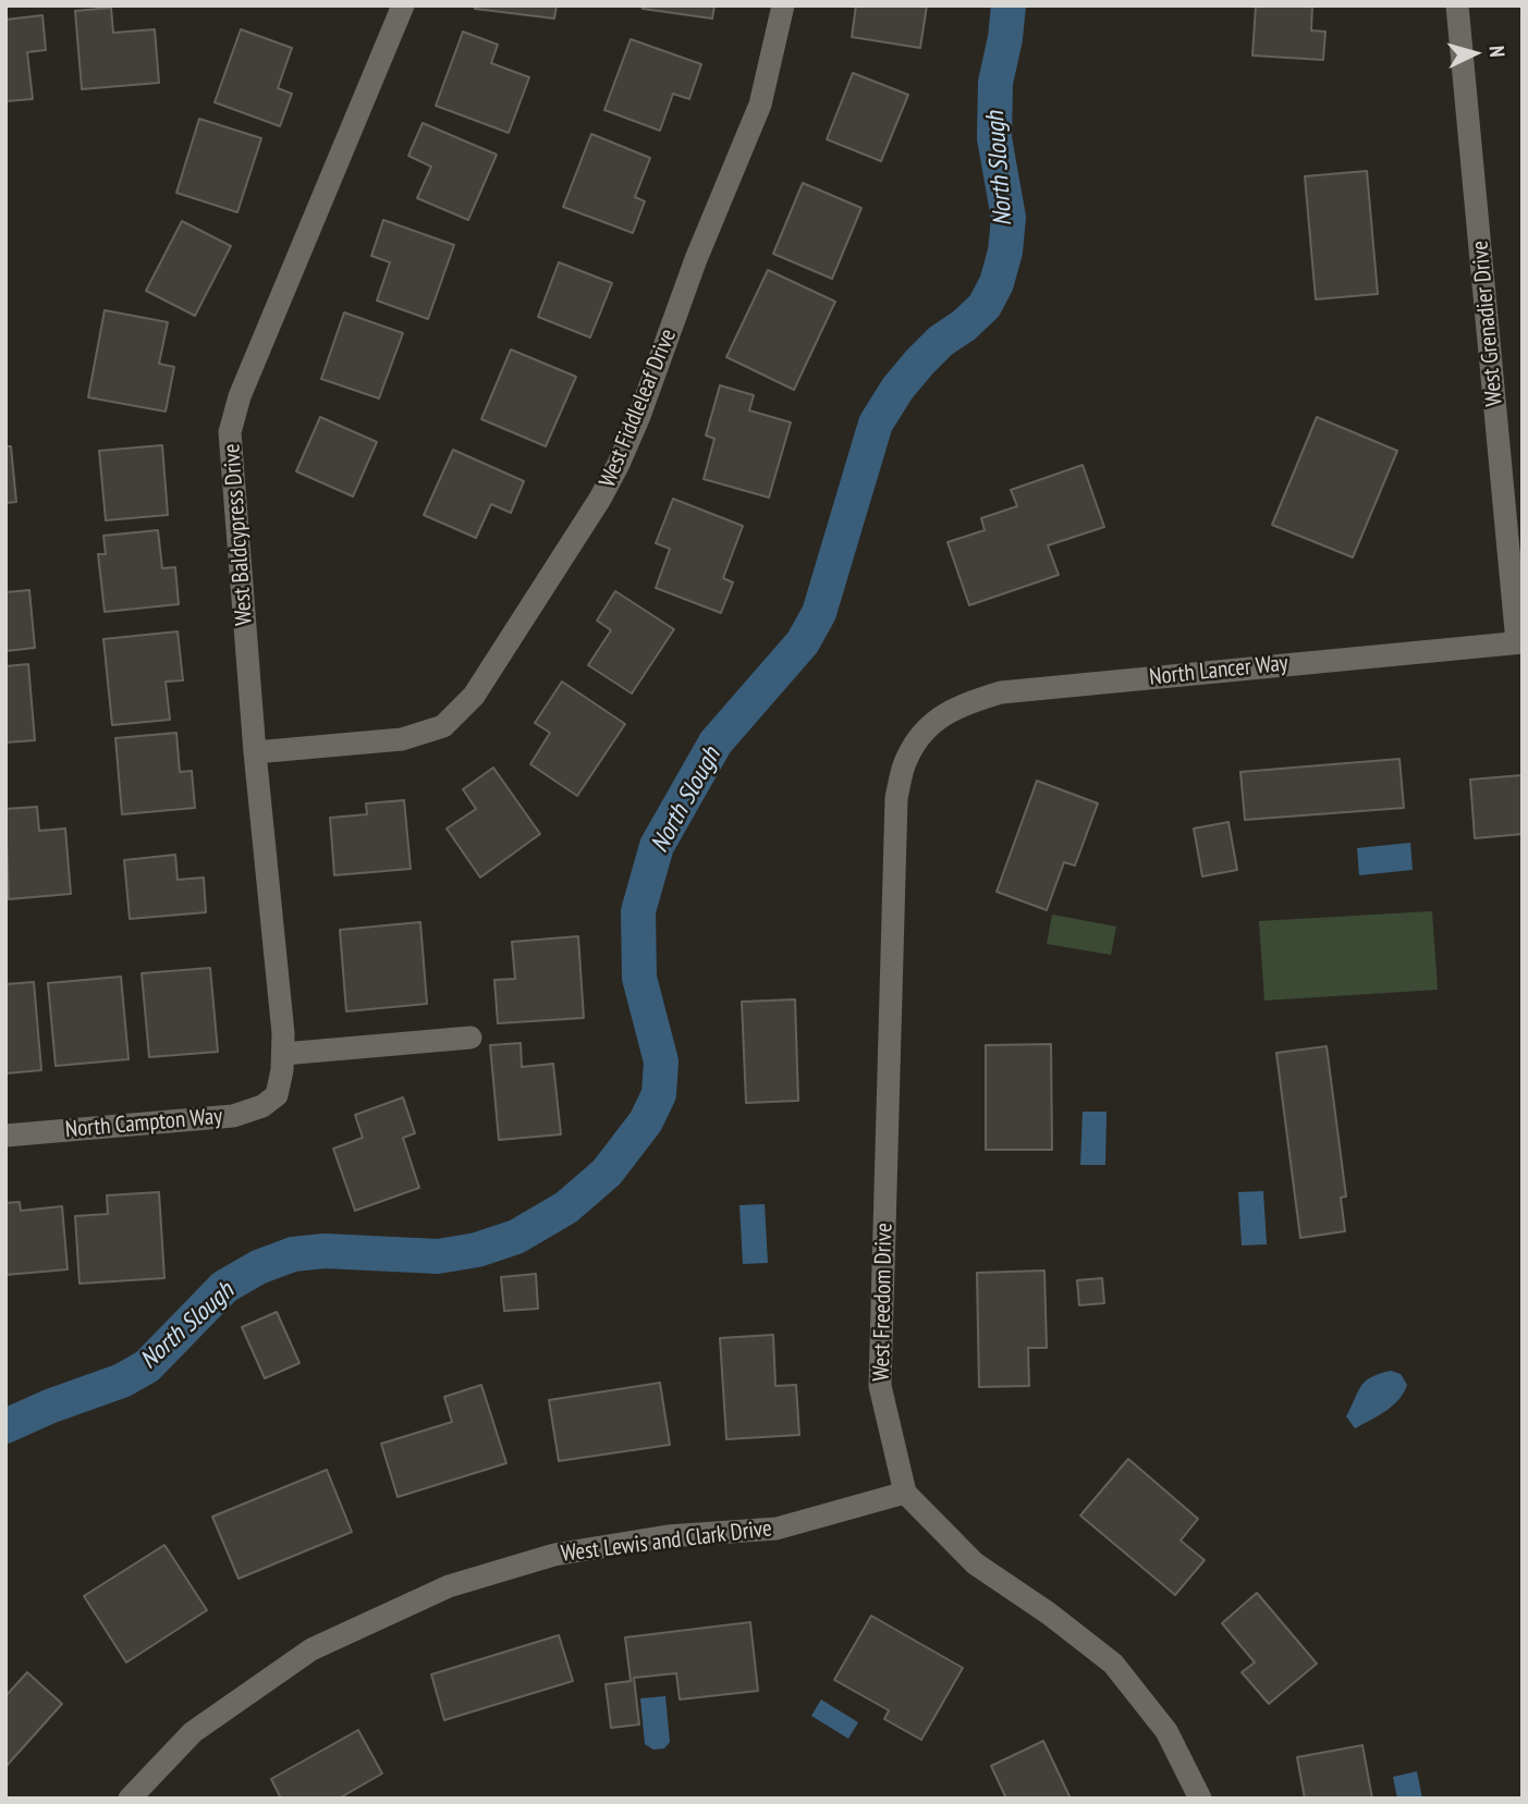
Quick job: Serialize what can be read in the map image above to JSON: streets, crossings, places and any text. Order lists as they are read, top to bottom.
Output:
{
  "streets": {
    "street": [
      "West Grenadier Drive",
      "West Fiddleleaf Drive",
      "West Baldcypress Drive",
      "North Lancer Way",
      "North Campton Way",
      "West Freedom Drive",
      "West Lewis and Clark Drive"
    ]
  },
  "crossings": [
    ["West Grenadier Drive", "North Lancer Way"],
    ["West Fiddleleaf Drive", "West Baldcypress Drive"],
    ["West Baldcypress Drive", "North Campton Way"],
    ["North Lancer Way", "West Freedom Drive"],
    ["West Freedom Drive", "West Lewis and Clark Drive"]
  ],
  "water": ["North Slough"],
  "north": "right"
}
